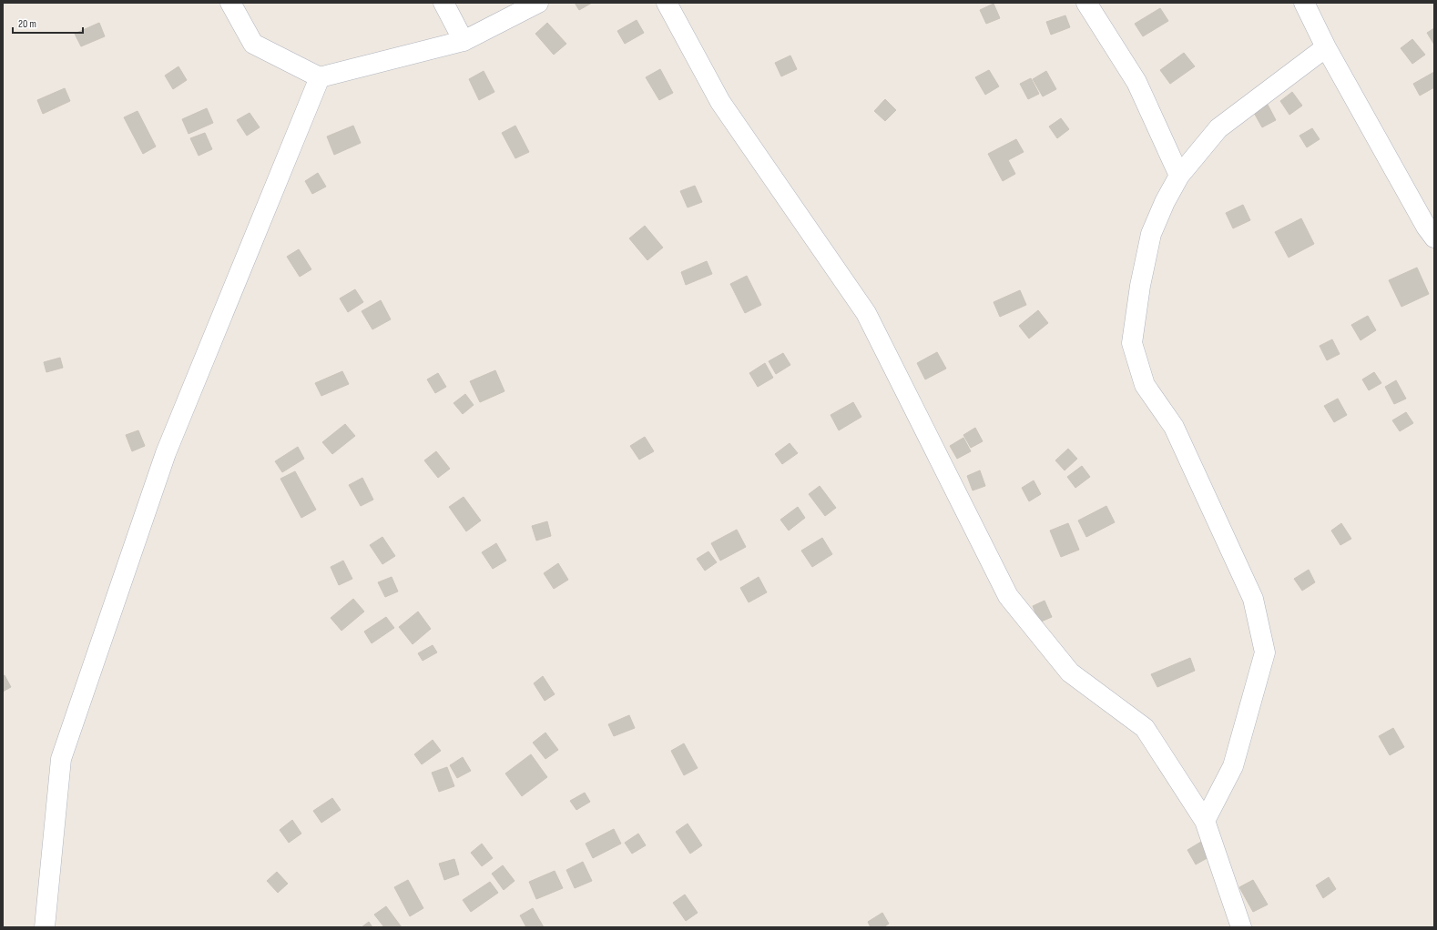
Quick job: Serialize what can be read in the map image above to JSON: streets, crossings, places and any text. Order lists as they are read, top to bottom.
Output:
{
  "scale_bar": "20 m"
}
